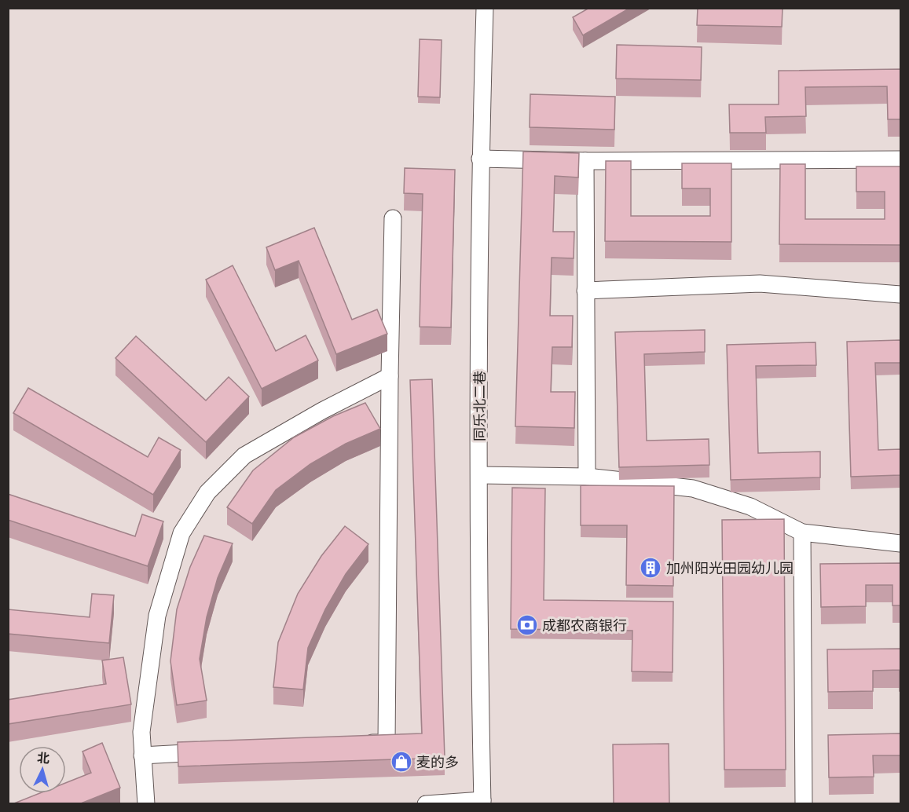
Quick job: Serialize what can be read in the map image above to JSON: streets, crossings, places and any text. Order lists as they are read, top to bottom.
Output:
{
  "streets": {
    "street": ["同乐北二巷"]
  },
  "places": {
    "building": ["加州阳光田园幼儿园"],
    "bank": ["成都农商银行"],
    "shop": ["麦的多"]
  },
  "north": "top"
}
